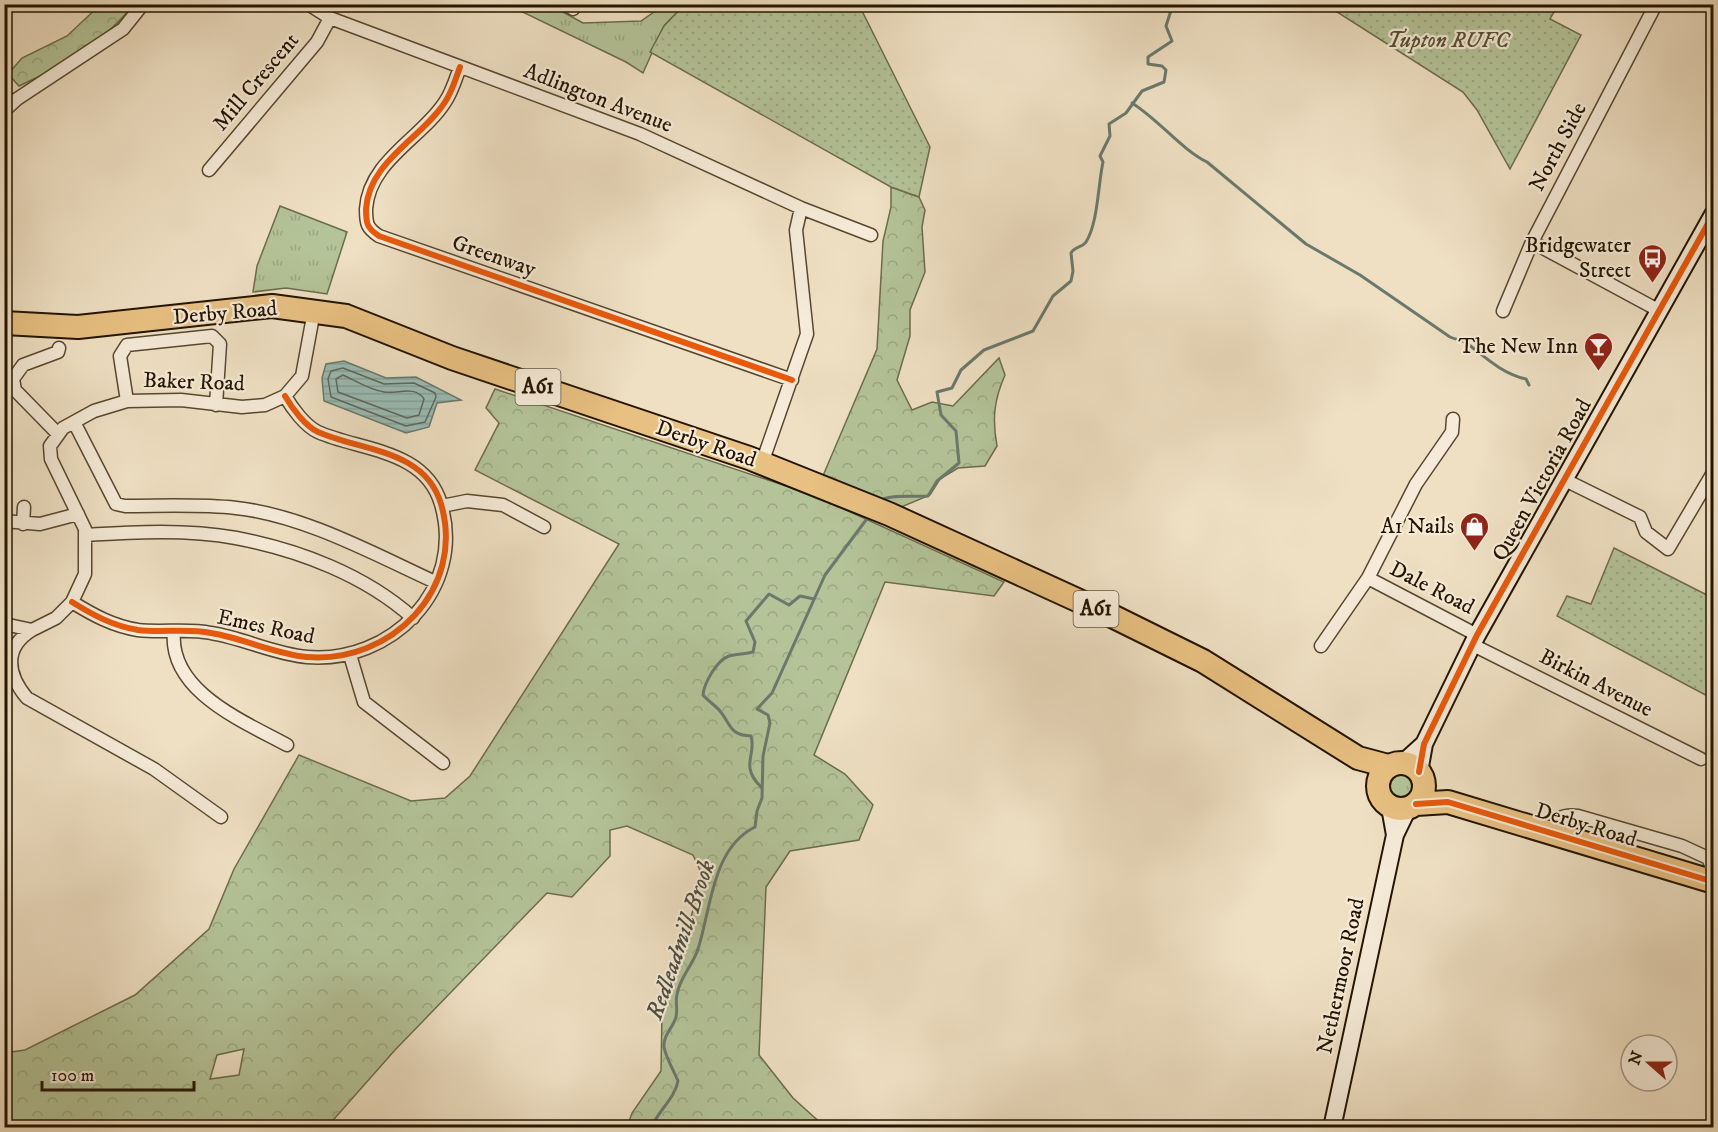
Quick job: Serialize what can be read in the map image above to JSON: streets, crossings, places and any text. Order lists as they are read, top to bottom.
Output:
{
  "streets": {
    "highway": ["Derby Road", "A61"],
    "street": [
      "Mill Crescent",
      "Adlington Avenue",
      "North Side",
      "Greenway",
      "Baker Road",
      "Queen Victoria Road",
      "Dale Road",
      "Emes Road",
      "Birkin Avenue",
      "Nethermoor Road"
    ]
  },
  "crossings": [
    ["Mill Crescent", "Adlington Avenue"],
    ["Adlington Avenue", "Greenway"],
    ["Derby Road", "A61"],
    ["Derby Road", "Queen Victoria Road"],
    ["Baker Road", "Emes Road"],
    ["A61", "Queen Victoria Road"],
    ["A61", "Nethermoor Road"],
    ["Queen Victoria Road", "Dale Road"],
    ["Queen Victoria Road", "Birkin Avenue"],
    ["Dale Road", "Birkin Avenue"]
  ],
  "water": ["Redleadmill Brook"],
  "parks": ["Tupton RUFC"],
  "places": {
    "bus stop": ["Bridgewater Street"],
    "bar": ["The New Inn"],
    "shop": ["A1 Nails"]
  },
  "scale_bar": "100 m",
  "north": "left"
}
